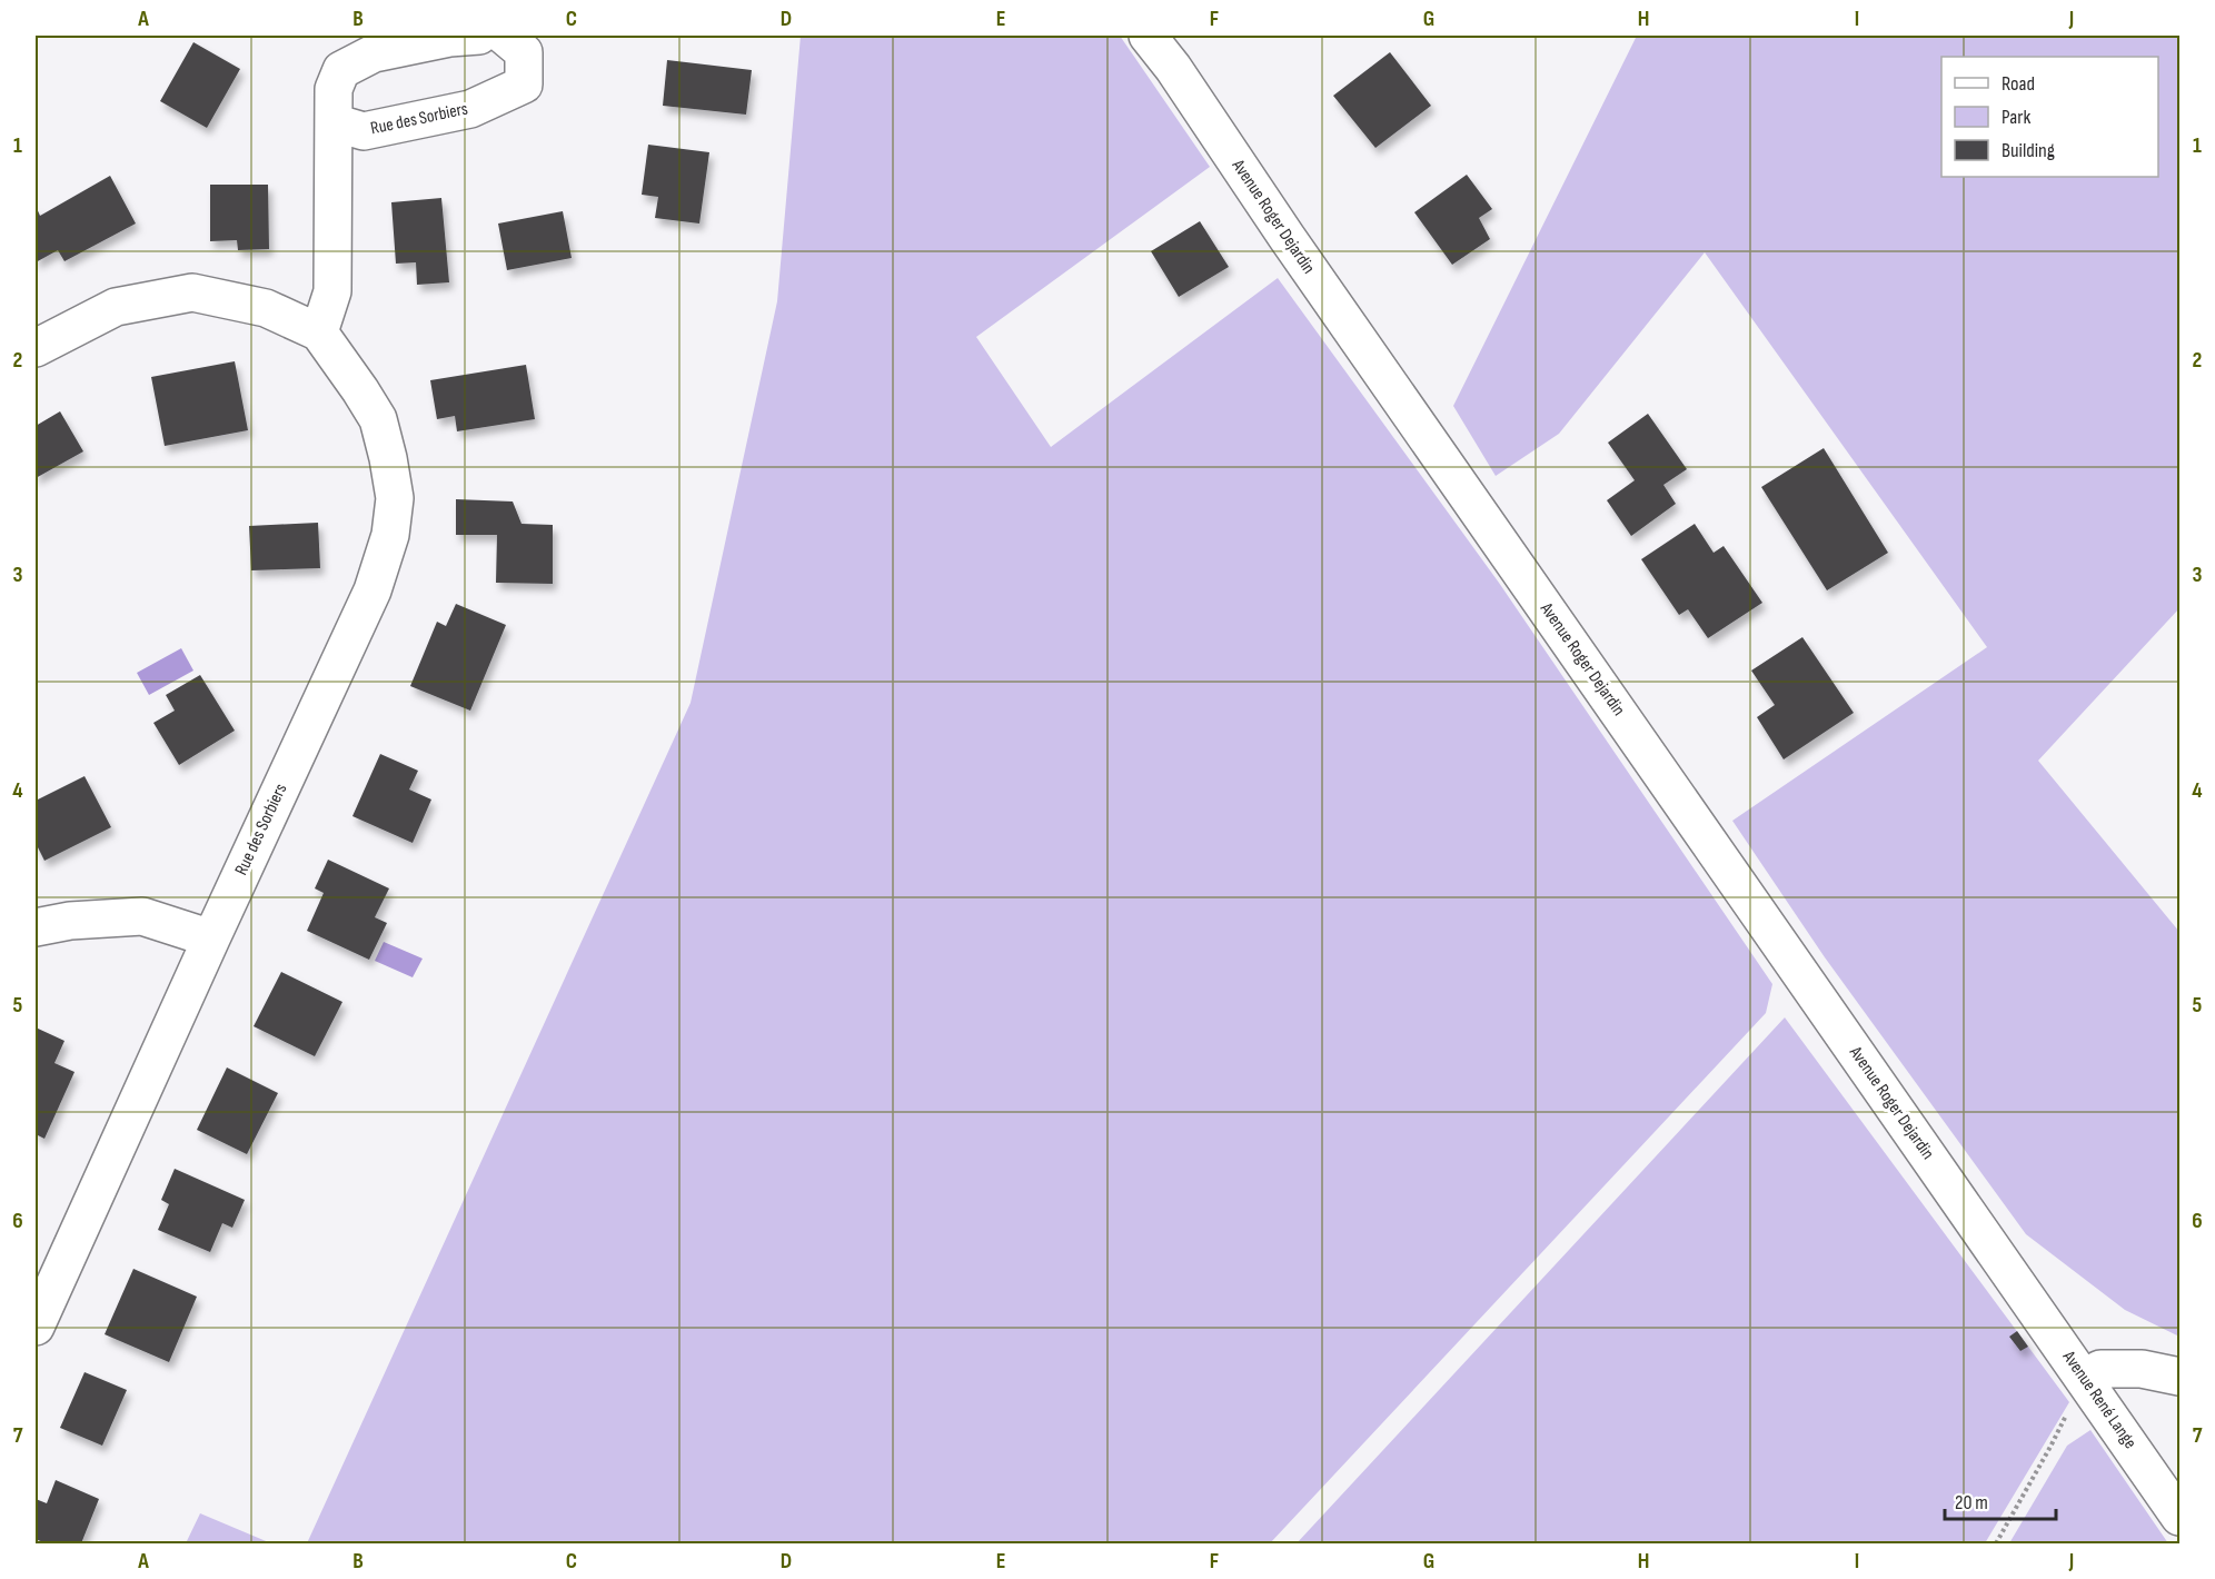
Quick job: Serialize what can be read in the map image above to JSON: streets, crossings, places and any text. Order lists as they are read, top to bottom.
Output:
{
  "streets": {
    "street": ["Rue des Sorbiers", "Avenue Roger Dejardin", "Avenue René Lange"]
  },
  "crossings": [
    ["Avenue Roger Dejardin", "Avenue René Lange"]
  ],
  "legend": ["Road", "Park", "Building"],
  "scale_bar": "20 m",
  "grid": {
    "columns": [
      "A",
      "B",
      "C",
      "D",
      "E",
      "F",
      "G",
      "H",
      "I",
      "J"
    ],
    "rows": [
      "1",
      "2",
      "3",
      "4",
      "5",
      "6",
      "7"
    ]
  }
}
